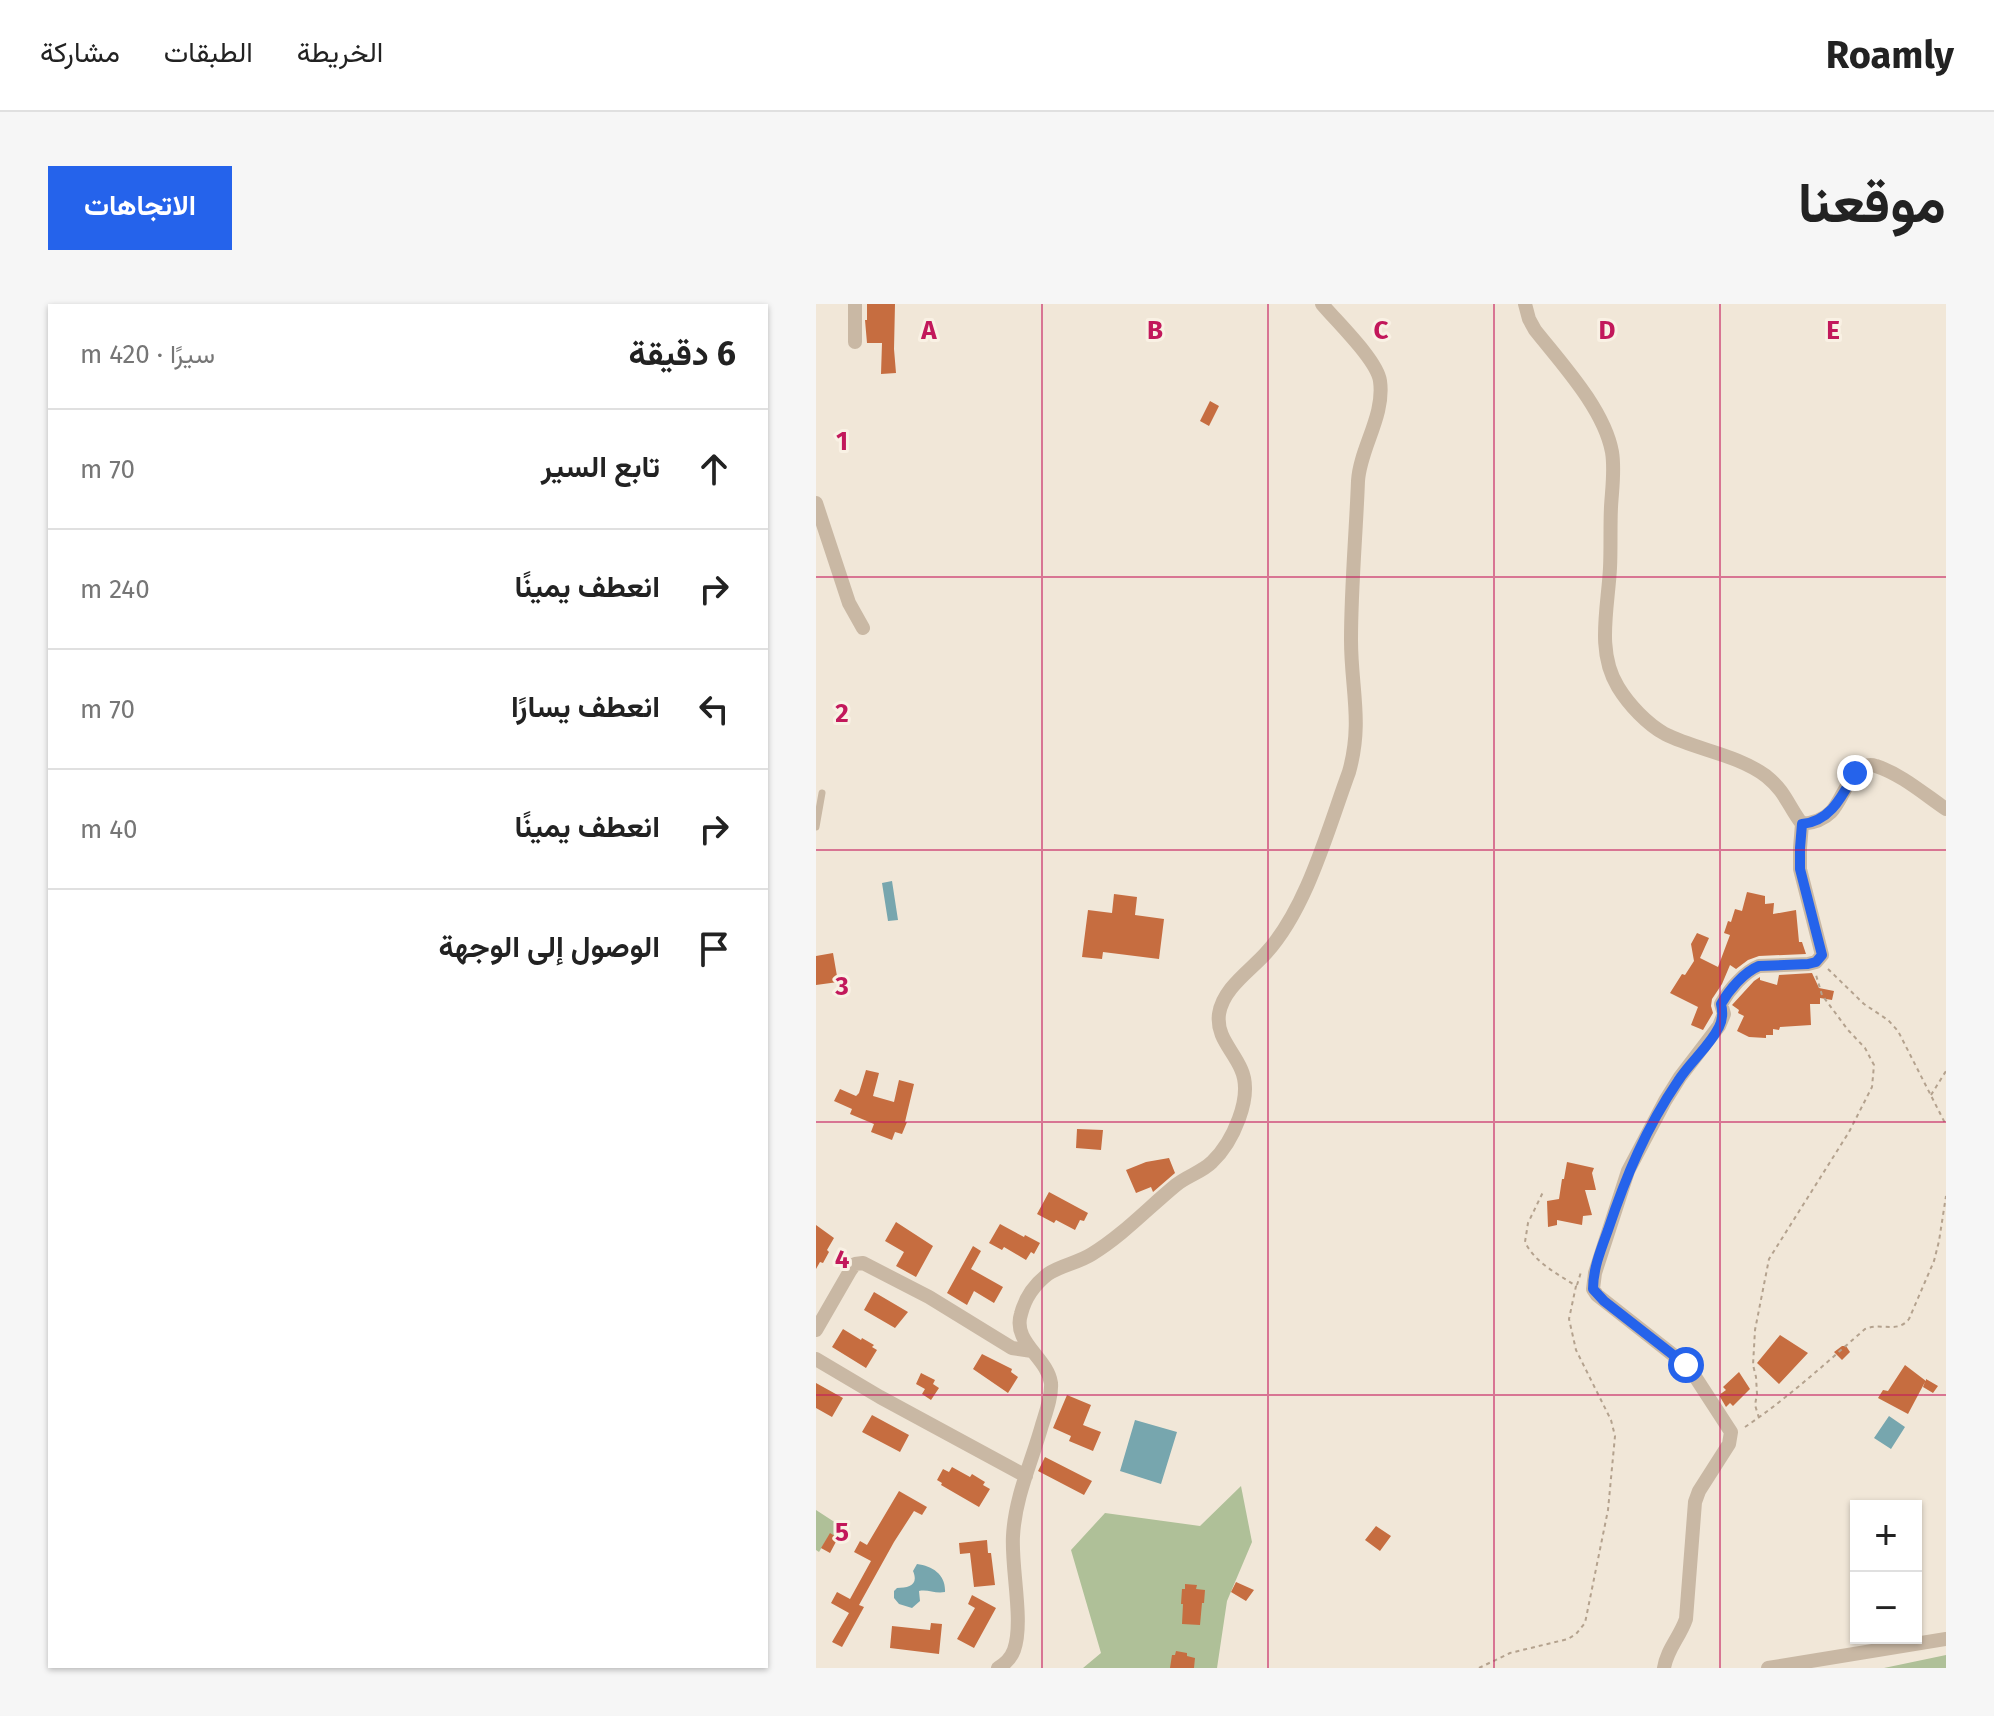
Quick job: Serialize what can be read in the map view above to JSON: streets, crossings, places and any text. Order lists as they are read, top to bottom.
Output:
{
  "page": {
    "header": "Roamly",
    "nav": ["الخريطة", "الطبقات", "مشاركة"],
    "title": "موقعنا",
    "buttons": "الاتجاهات",
    "heading": ["6 دقيقة", "سيرًا · 420 m"],
    "list": [
      ["تابع السير", "70 m"],
      ["انعطف يمينًا", "240 m"],
      ["انعطف يسارًا", "70 m"],
      ["انعطف يمينًا", "40 m"],
      "الوصول إلى الوجهة"
    ],
    "map_buttons": ["+", "−"]
  },
  "grid": {
    "columns": [
      "A",
      "B",
      "C",
      "D",
      "E"
    ],
    "rows": [
      "1",
      "2",
      "3",
      "4",
      "5"
    ]
  }
}
